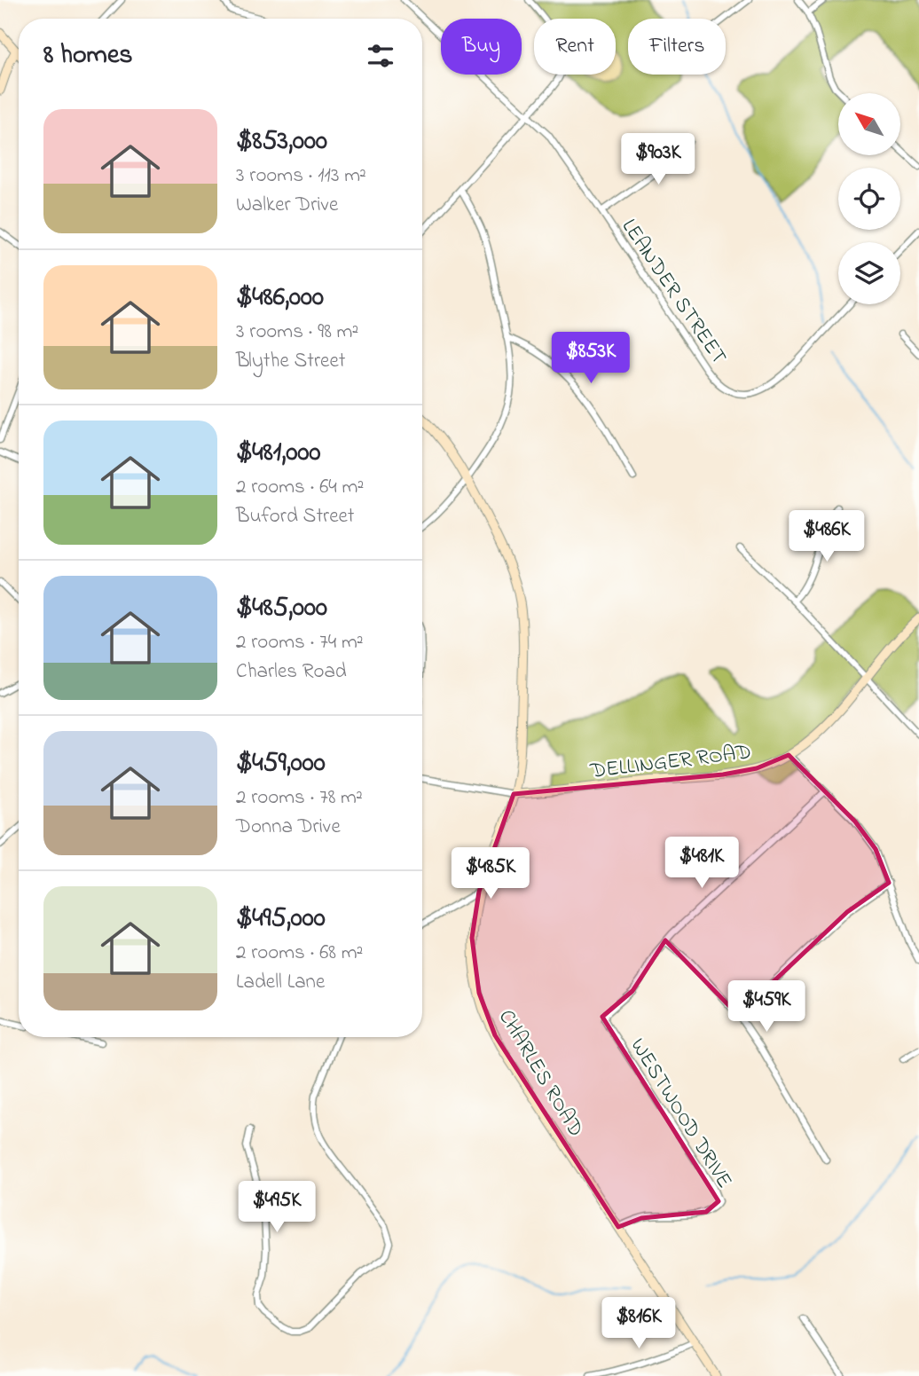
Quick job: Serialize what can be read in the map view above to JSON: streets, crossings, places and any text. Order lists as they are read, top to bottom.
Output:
{
  "streets": {
    "street": [
      "LEANDER STREET",
      "DELLINGER ROAD",
      "CHARLES ROAD",
      "WESTWOOD DRIVE"
    ]
  },
  "crossings": [
    ["DELLINGER ROAD", "CHARLES ROAD"],
    ["CHARLES ROAD", "WESTWOOD DRIVE"]
  ],
  "north": "top left",
  "page": {
    "chip": ["Buy", "Rent", "Filters"],
    "heading": "8 homes",
    "list": [
      {
        "name": "$853,000",
        "note": "3 rooms · 113 m² · Walker Drive"
      },
      {
        "name": "$486,000",
        "note": "3 rooms · 98 m² · Blythe Street"
      },
      {
        "name": "$481,000",
        "note": "2 rooms · 64 m² · Buford Street"
      },
      {
        "name": "$485,000",
        "note": "2 rooms · 74 m² · Charles Road"
      },
      {
        "name": "$459,000",
        "note": "2 rooms · 78 m² · Donna Drive"
      },
      {
        "name": "$495,000",
        "note": "2 rooms · 68 m² · Ladell Lane"
      }
    ],
    "price": [
      "$903K",
      "$853K",
      "$486K",
      "$481K",
      "$485K",
      "$459K",
      "$495K",
      "$816K"
    ]
  }
}
